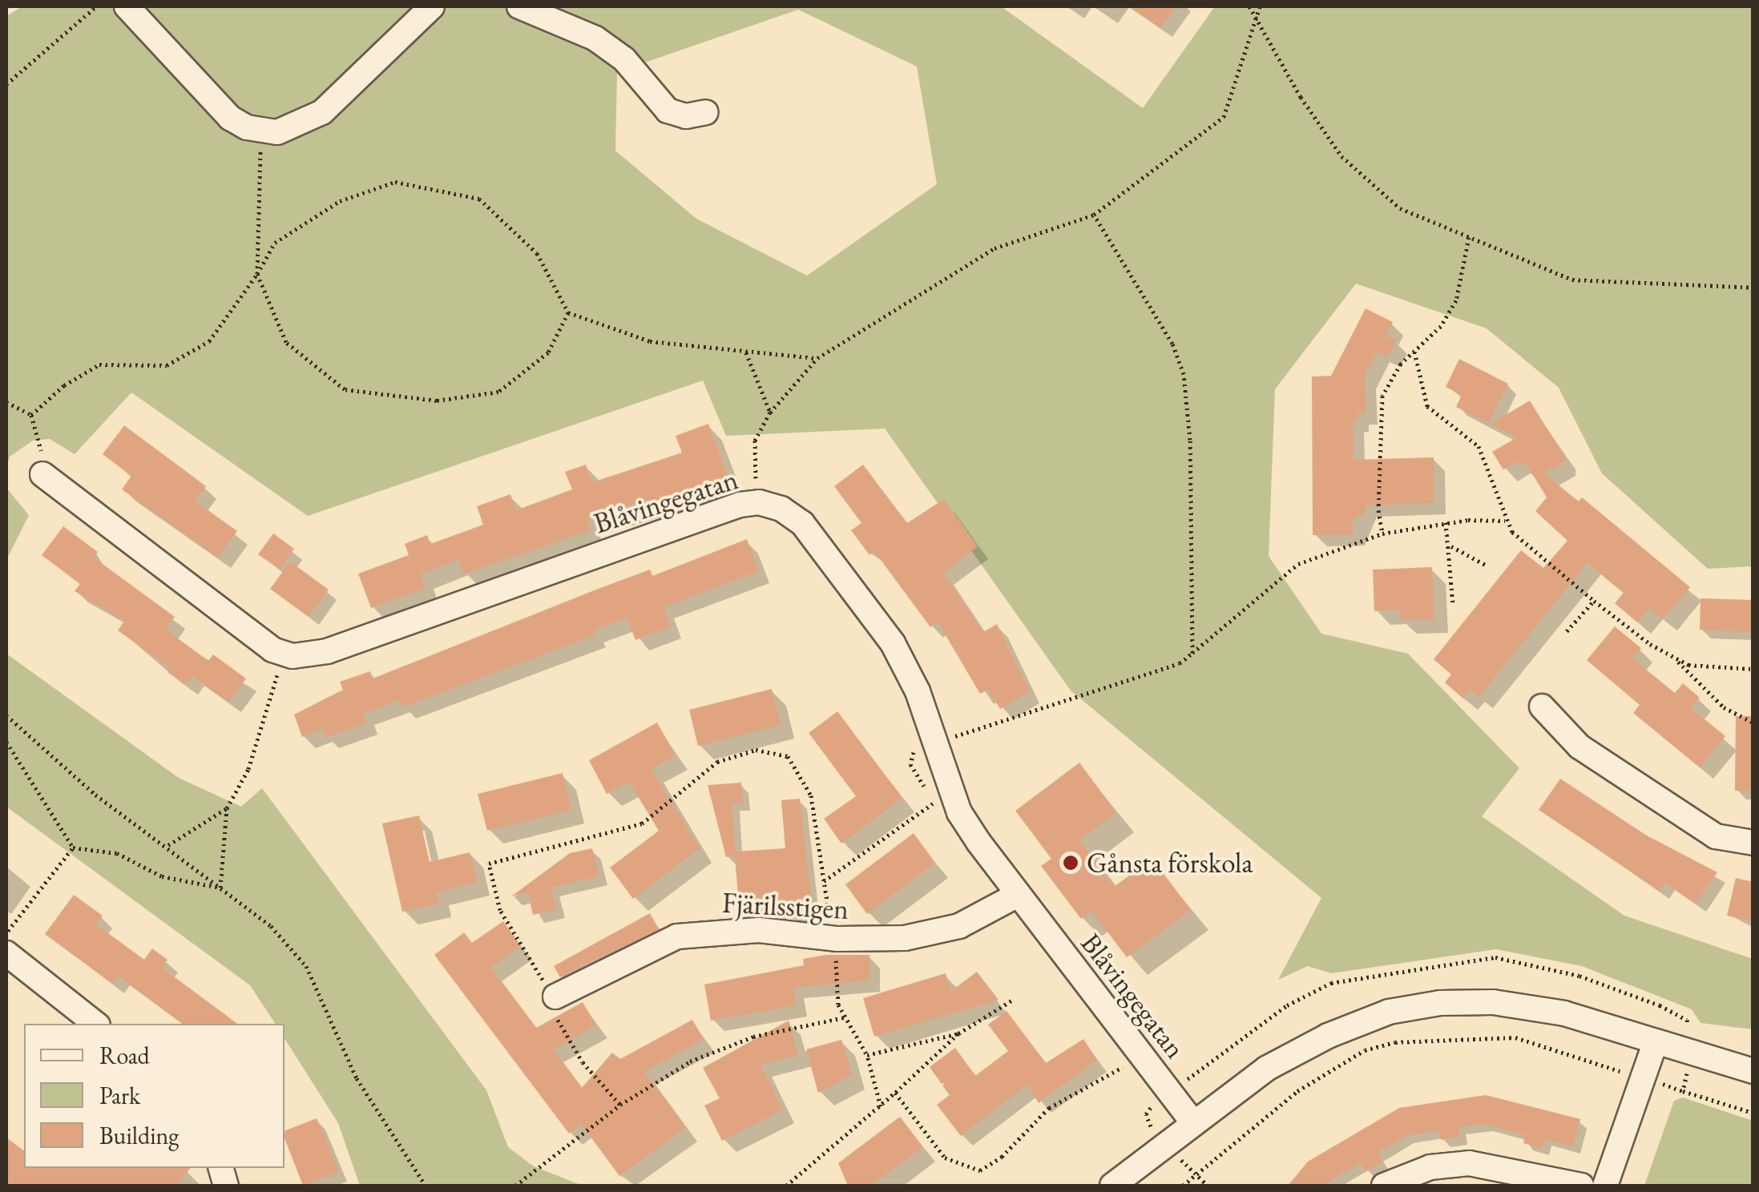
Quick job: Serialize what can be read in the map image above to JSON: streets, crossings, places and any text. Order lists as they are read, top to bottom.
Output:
{
  "streets": {
    "street": ["Blåvingegatan", "Fjärilsstigen"]
  },
  "crossings": [
    ["Blåvingegatan", "Fjärilsstigen"]
  ],
  "places": ["Gånsta förskola"],
  "legend": ["Road", "Park", "Building"]
}
